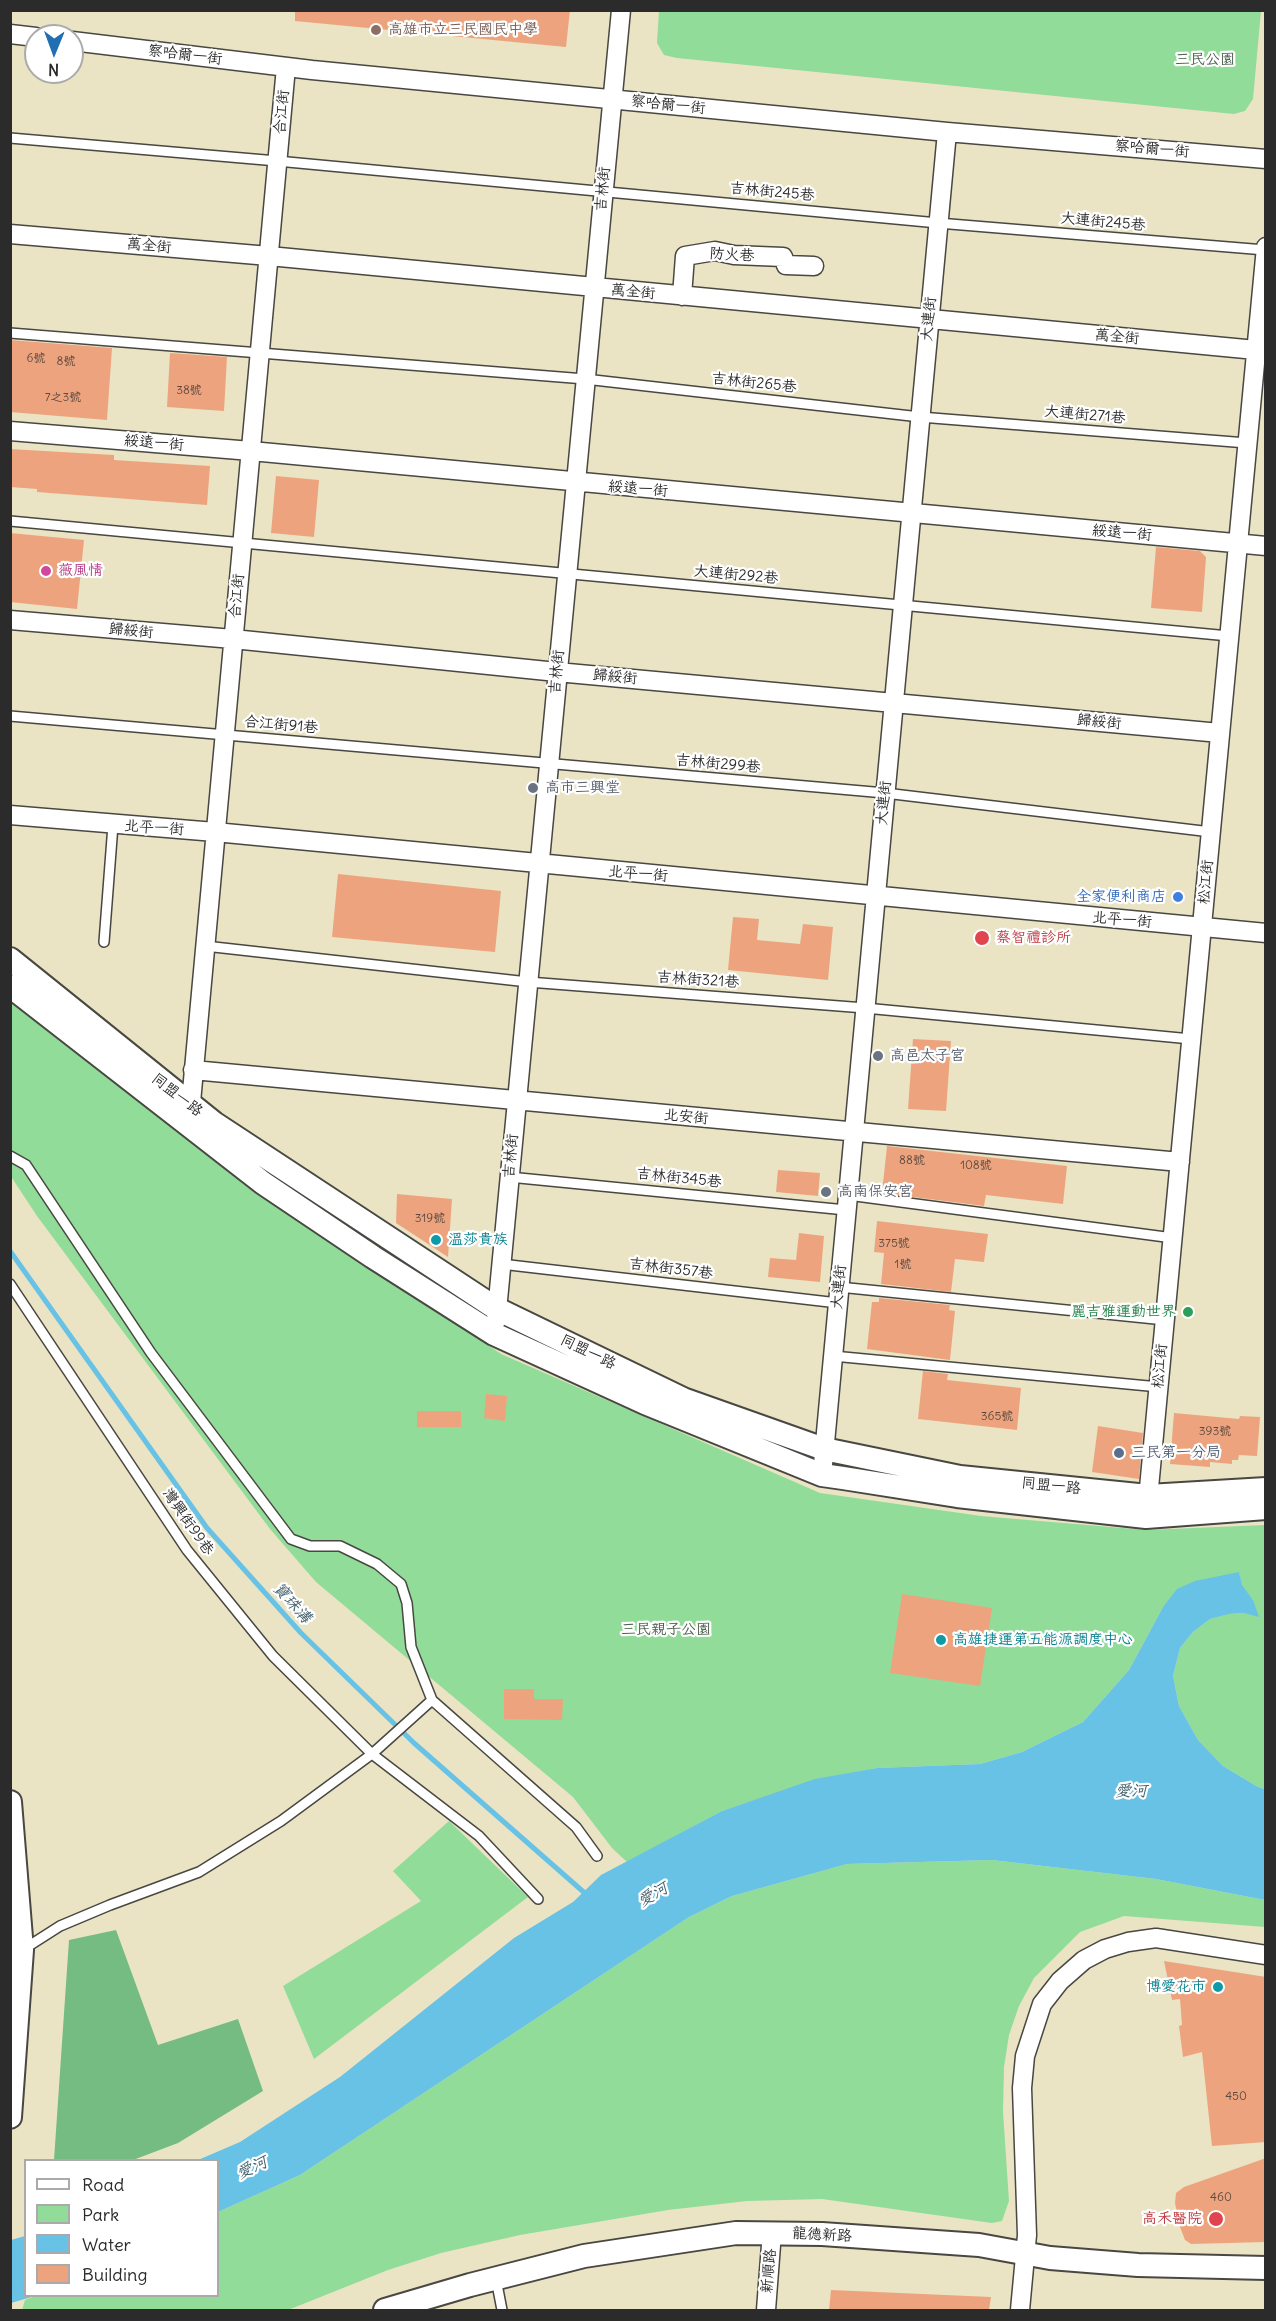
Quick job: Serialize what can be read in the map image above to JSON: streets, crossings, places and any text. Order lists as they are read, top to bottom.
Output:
{
  "streets": {
    "street": [
      "察哈爾一街",
      "合江街",
      "吉林街",
      "萬全街",
      "防火巷",
      "大連街",
      "綏遠一街",
      "歸綏街",
      "北平一街",
      "松江街",
      "同盟一路",
      "北安街",
      "龍德新路",
      "新順路"
    ],
    "lane": [
      "吉林街245巷",
      "大連街245巷",
      "吉林街265巷",
      "大連街271巷",
      "大連街292巷",
      "合江街91巷",
      "吉林街299巷",
      "吉林街321巷",
      "吉林街345巷",
      "吉林街357巷",
      "灣興街99巷"
    ]
  },
  "crossings": [
    ["察哈爾一街", "合江街"],
    ["察哈爾一街", "吉林街"],
    ["察哈爾一街", "大連街"],
    ["合江街", "吉林街245巷"],
    ["合江街", "萬全街"],
    ["合江街", "吉林街265巷"],
    ["合江街", "綏遠一街"],
    ["合江街", "大連街292巷"],
    ["合江街", "歸綏街"],
    ["合江街", "合江街91巷"],
    ["合江街", "北平一街"],
    ["合江街", "吉林街321巷"],
    ["合江街", "同盟一路"],
    ["合江街", "北安街"],
    ["吉林街", "吉林街245巷"],
    ["吉林街", "萬全街"],
    ["吉林街", "吉林街265巷"],
    ["吉林街", "綏遠一街"],
    ["吉林街", "大連街292巷"],
    ["吉林街", "歸綏街"],
    ["吉林街", "合江街91巷"],
    ["吉林街", "吉林街299巷"],
    ["吉林街", "北平一街"],
    ["吉林街", "吉林街321巷"],
    ["吉林街", "同盟一路"],
    ["吉林街", "北安街"],
    ["吉林街", "吉林街345巷"],
    ["吉林街", "吉林街357巷"],
    ["吉林街245巷", "大連街245巷"],
    ["吉林街245巷", "大連街"],
    ["大連街245巷", "大連街"],
    ["大連街245巷", "松江街"],
    ["萬全街", "防火巷"],
    ["萬全街", "大連街"],
    ["萬全街", "松江街"],
    ["大連街", "吉林街265巷"],
    ["大連街", "大連街271巷"],
    ["大連街", "綏遠一街"],
    ["大連街", "大連街292巷"],
    ["大連街", "歸綏街"],
    ["大連街", "吉林街299巷"],
    ["大連街", "北平一街"],
    ["大連街", "吉林街321巷"],
    ["大連街", "同盟一路"],
    ["大連街", "北安街"],
    ["大連街", "吉林街345巷"],
    ["大連街", "吉林街357巷"],
    ["吉林街265巷", "大連街271巷"],
    ["大連街271巷", "松江街"],
    ["綏遠一街", "松江街"],
    ["大連街292巷", "松江街"],
    ["歸綏街", "松江街"],
    ["合江街91巷", "吉林街299巷"],
    ["吉林街299巷", "松江街"],
    ["北平一街", "松江街"],
    ["松江街", "吉林街321巷"],
    ["松江街", "同盟一路"],
    ["松江街", "北安街"],
    ["松江街", "吉林街345巷"],
    ["松江街", "吉林街357巷"],
    ["龍德新路", "新順路"]
  ],
  "water": ["寶珠溝", "愛河"],
  "parks": ["三民公園", "三民親子公園"],
  "places": [
    "高雄市立三民國民中學",
    "薇風情",
    "高市三興堂",
    "全家便利商店",
    "蔡智禮診所",
    "高邑太子宮",
    "高南保安宮",
    "溫莎貴族",
    "麗吉雅運動世界",
    "三民第一分局",
    "高雄捷運第五能源調度中心",
    "博愛花市",
    "高禾醫院"
  ],
  "house_numbers": [
    "6號",
    "8號",
    "38號",
    "7之3號",
    "88號",
    "108號",
    "319號",
    "375號",
    "1號",
    "365號",
    "393號",
    "450",
    "460"
  ],
  "legend": [
    "Road",
    "Park",
    "Water",
    "Building"
  ],
  "north": "bottom"
}
